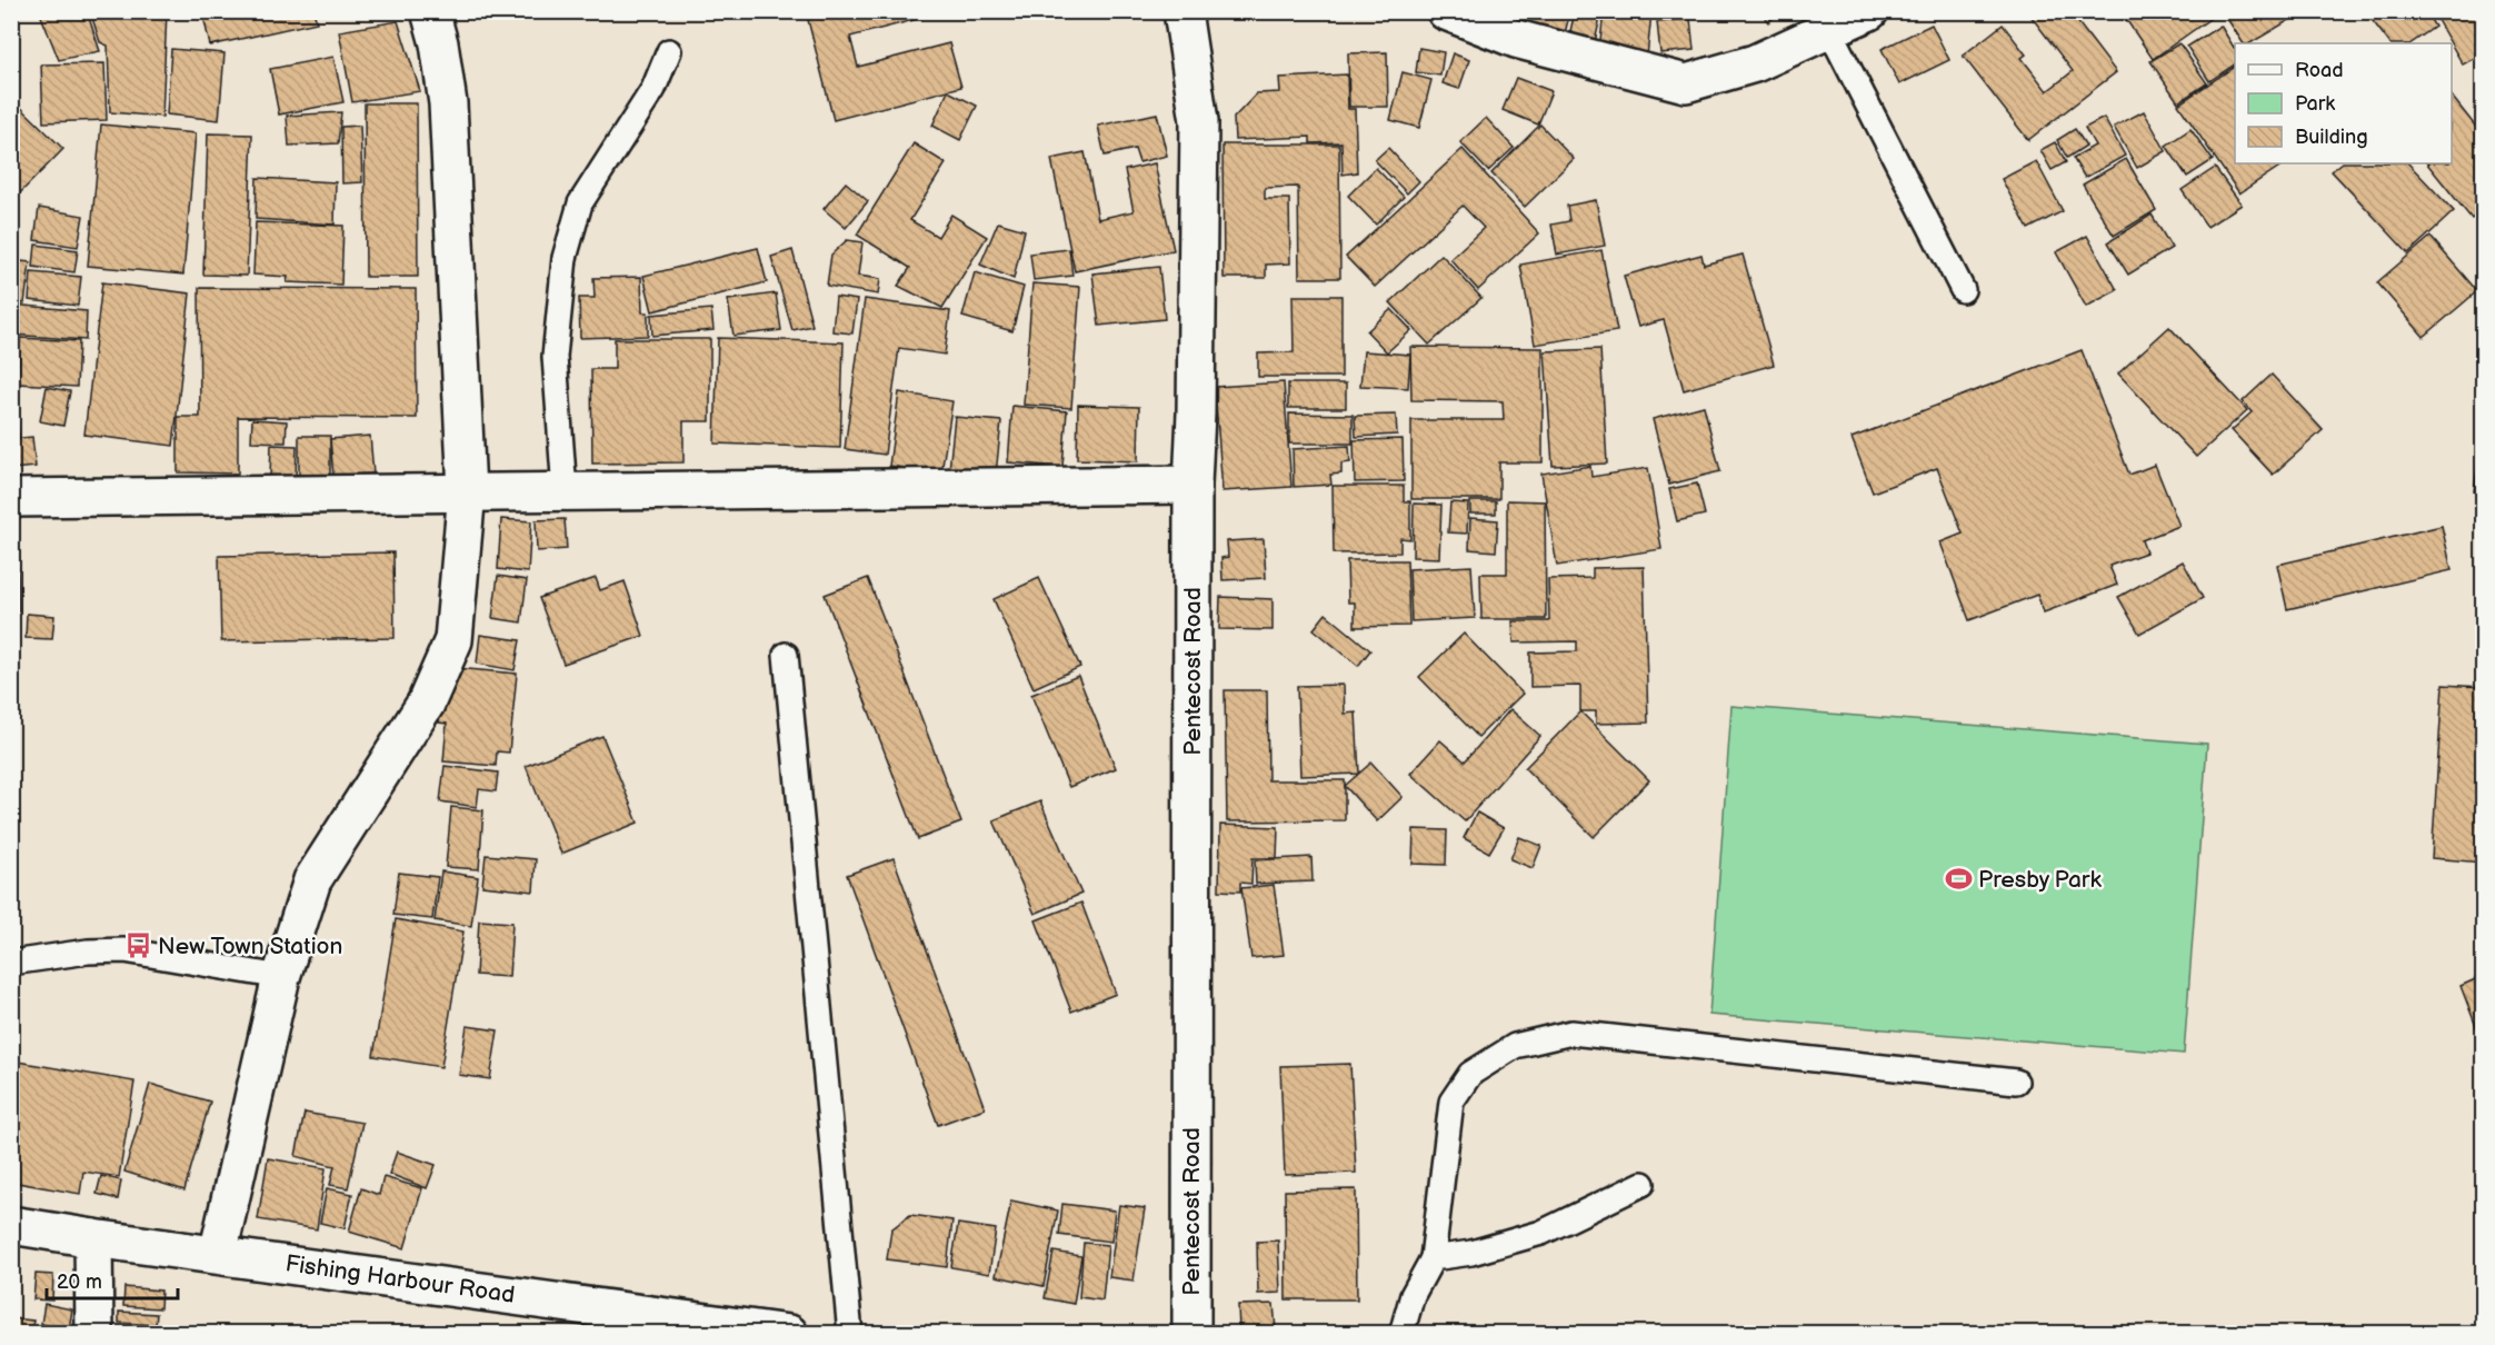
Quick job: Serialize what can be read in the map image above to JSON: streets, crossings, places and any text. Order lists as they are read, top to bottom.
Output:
{
  "streets": {
    "street": ["Pentecost Road", "Fishing Harbour Road"]
  },
  "places": {
    "sports": ["Presby Park"],
    "bus stop": ["New Town Station"]
  },
  "legend": ["Road", "Park", "Building"],
  "scale_bar": "20 m"
}
